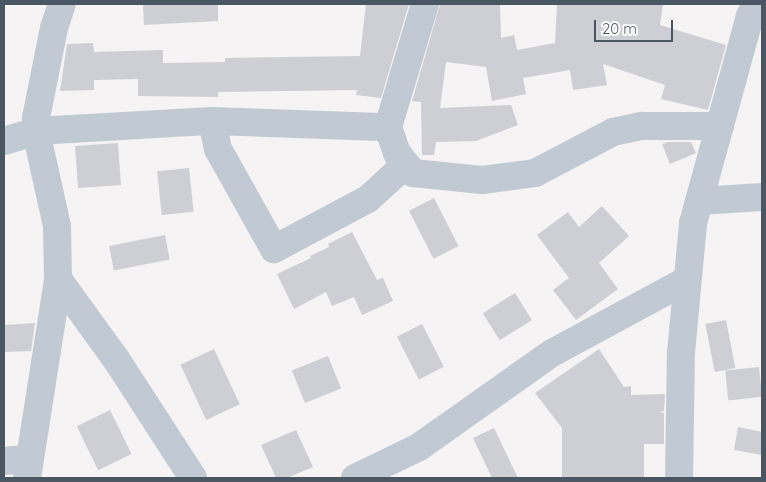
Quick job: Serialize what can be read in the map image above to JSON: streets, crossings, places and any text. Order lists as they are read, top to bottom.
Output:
{
  "scale_bar": "20 m"
}
